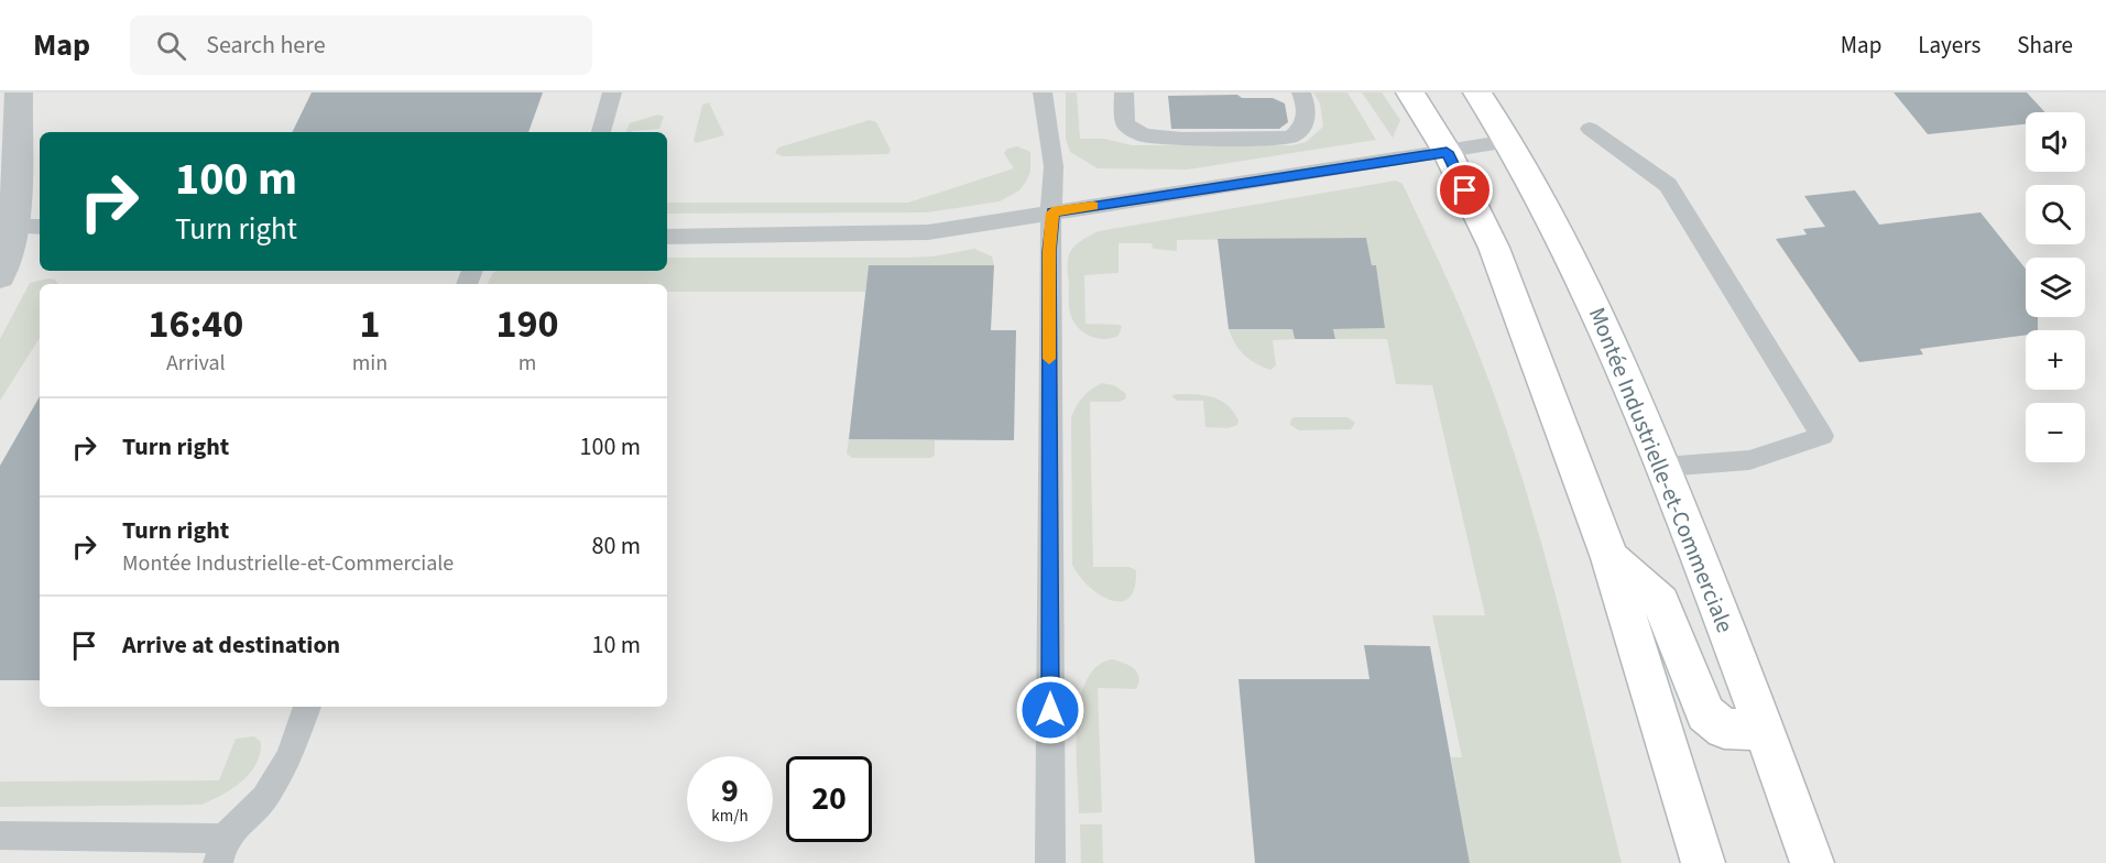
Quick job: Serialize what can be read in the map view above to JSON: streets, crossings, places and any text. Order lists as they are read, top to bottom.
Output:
{
  "streets": {
    "main road": ["Montée Industrielle-et-Commerciale"]
  },
  "page": {
    "header": "Map",
    "search": "Search here",
    "nav": ["Map", "Layers", "Share"],
    "map_buttons": ["+", "−"],
    "turn": ["100 m", "Turn right"],
    "eta": [
      "16:40",
      "Arrival",
      "1",
      "min",
      "190",
      "m"
    ],
    "list": [
      {
        "name": "Turn right",
        "value": "100 m"
      },
      {
        "name": "Turn right",
        "note": "Montée Industrielle-et-Commerciale",
        "value": "80 m"
      },
      {
        "name": "Arrive at destination",
        "value": "10 m"
      }
    ],
    "speed": "9 km/h",
    "limit": "20"
  }
}
